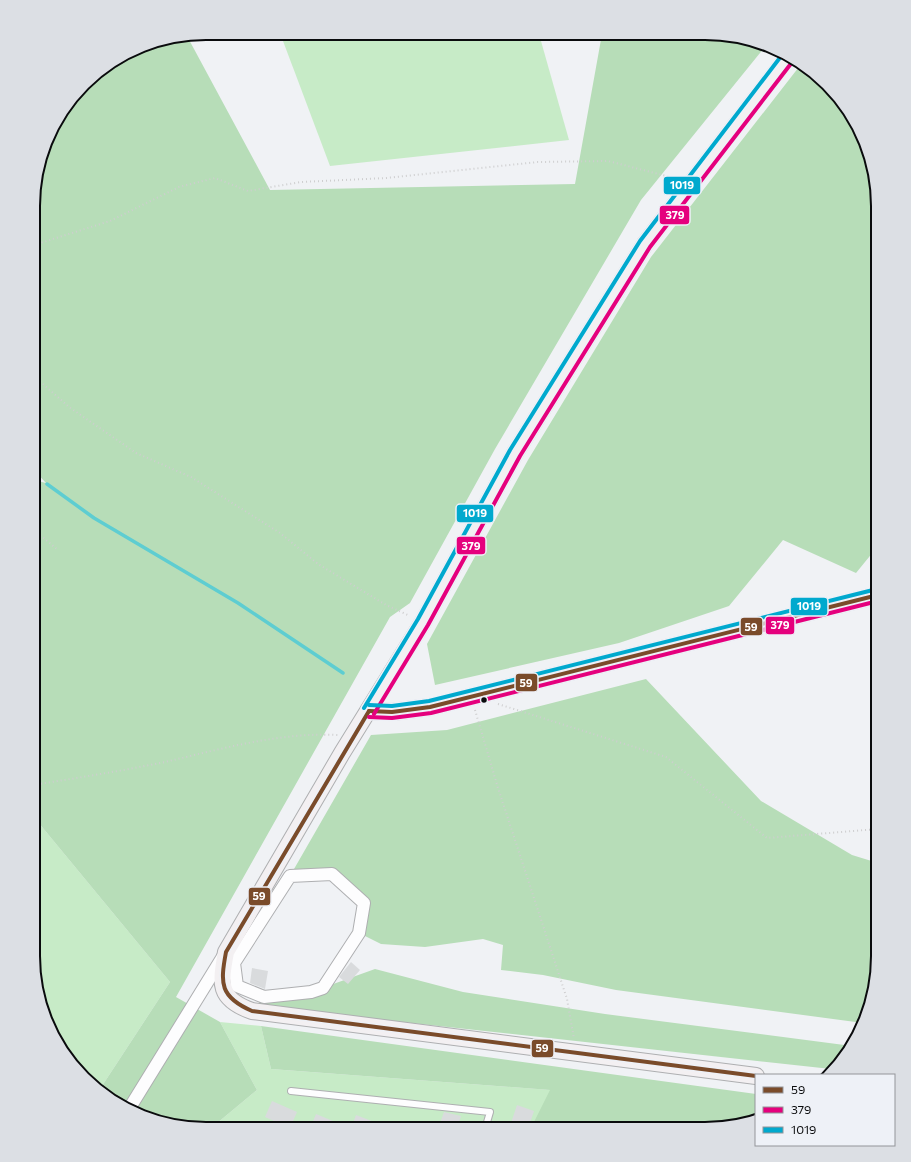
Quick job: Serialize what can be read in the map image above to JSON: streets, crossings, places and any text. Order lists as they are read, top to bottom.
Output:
{
  "lines": ["transit line 1019", "transit line 379", "transit line 59"],
  "legend": ["59", "379", "1019"]
}
